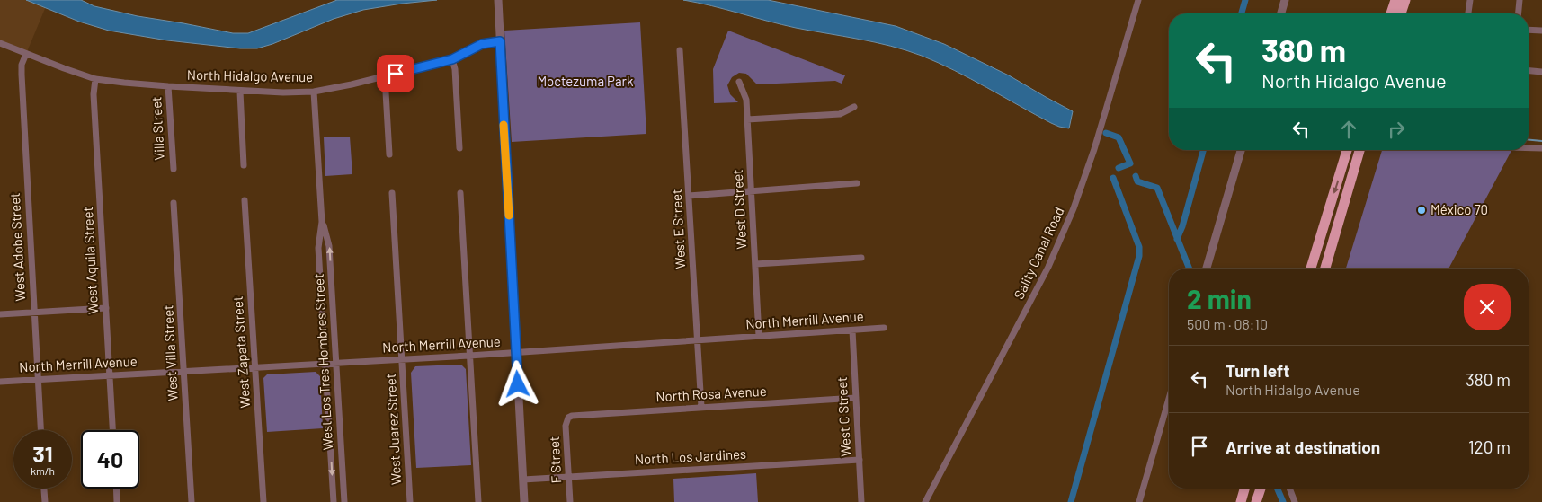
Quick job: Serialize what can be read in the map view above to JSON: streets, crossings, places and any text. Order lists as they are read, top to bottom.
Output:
{
  "streets": {
    "street": [
      "North Hidalgo Avenue",
      "Villa Street",
      "West D Street",
      "West E Street",
      "West Adobe Street",
      "Sality Canal Road",
      "West Aquila Street",
      "North Merrill Avenue",
      "West Zapata Street",
      "West Villa Street",
      "West Los Tres Hombres Street",
      "North Rosa Avenue",
      "West C Street",
      "West Juarez Street",
      "North Los Jardines",
      "F Street"
    ]
  },
  "crossings": [
    ["North Hidalgo Avenue", "Villa Street"],
    ["North Hidalgo Avenue", "West Adobe Street"],
    ["North Hidalgo Avenue", "West Aquila Street"],
    ["North Hidalgo Avenue", "West Los Tres Hombres Street"],
    ["West D Street", "North Merrill Avenue"],
    ["West E Street", "North Merrill Avenue"],
    ["West E Street", "North Rosa Avenue"],
    ["West Adobe Street", "North Merrill Avenue"],
    ["West Aquila Street", "North Merrill Avenue"],
    ["North Merrill Avenue", "West Zapata Street"],
    ["North Merrill Avenue", "West Villa Street"],
    ["North Merrill Avenue", "West Los Tres Hombres Street"],
    ["North Merrill Avenue", "West C Street"],
    ["North Merrill Avenue", "West Juarez Street"],
    ["North Rosa Avenue", "West C Street"],
    ["North Rosa Avenue", "F Street"],
    ["West C Street", "North Los Jardines"],
    ["North Los Jardines", "F Street"]
  ],
  "parks": ["Moctezuma Park"],
  "places": ["México 70"],
  "page": {
    "turn": ["380 m", "North Hidalgo Avenue"],
    "heading": ["2 min", "500 m · 08:10"],
    "list": [
      {
        "name": "Turn left",
        "note": "North Hidalgo Avenue",
        "value": "380 m"
      },
      {
        "name": "Arrive at destination",
        "value": "120 m"
      }
    ],
    "speed": "31 km/h",
    "limit": "40"
  }
}
